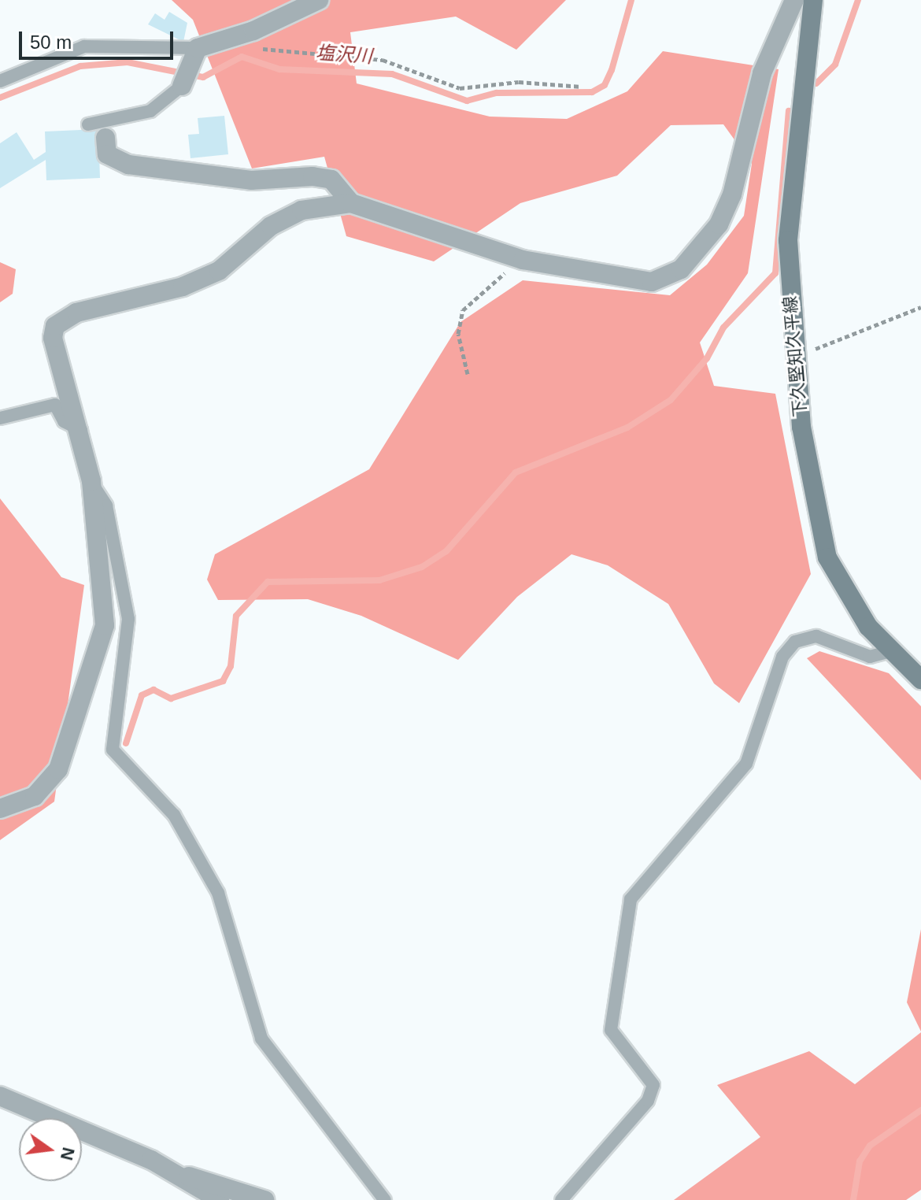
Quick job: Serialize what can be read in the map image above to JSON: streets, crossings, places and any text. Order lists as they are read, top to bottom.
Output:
{
  "streets": {
    "main road": ["下久堅知久平線"]
  },
  "water": ["塩沢川"],
  "scale_bar": "50 m",
  "north": "right"
}
